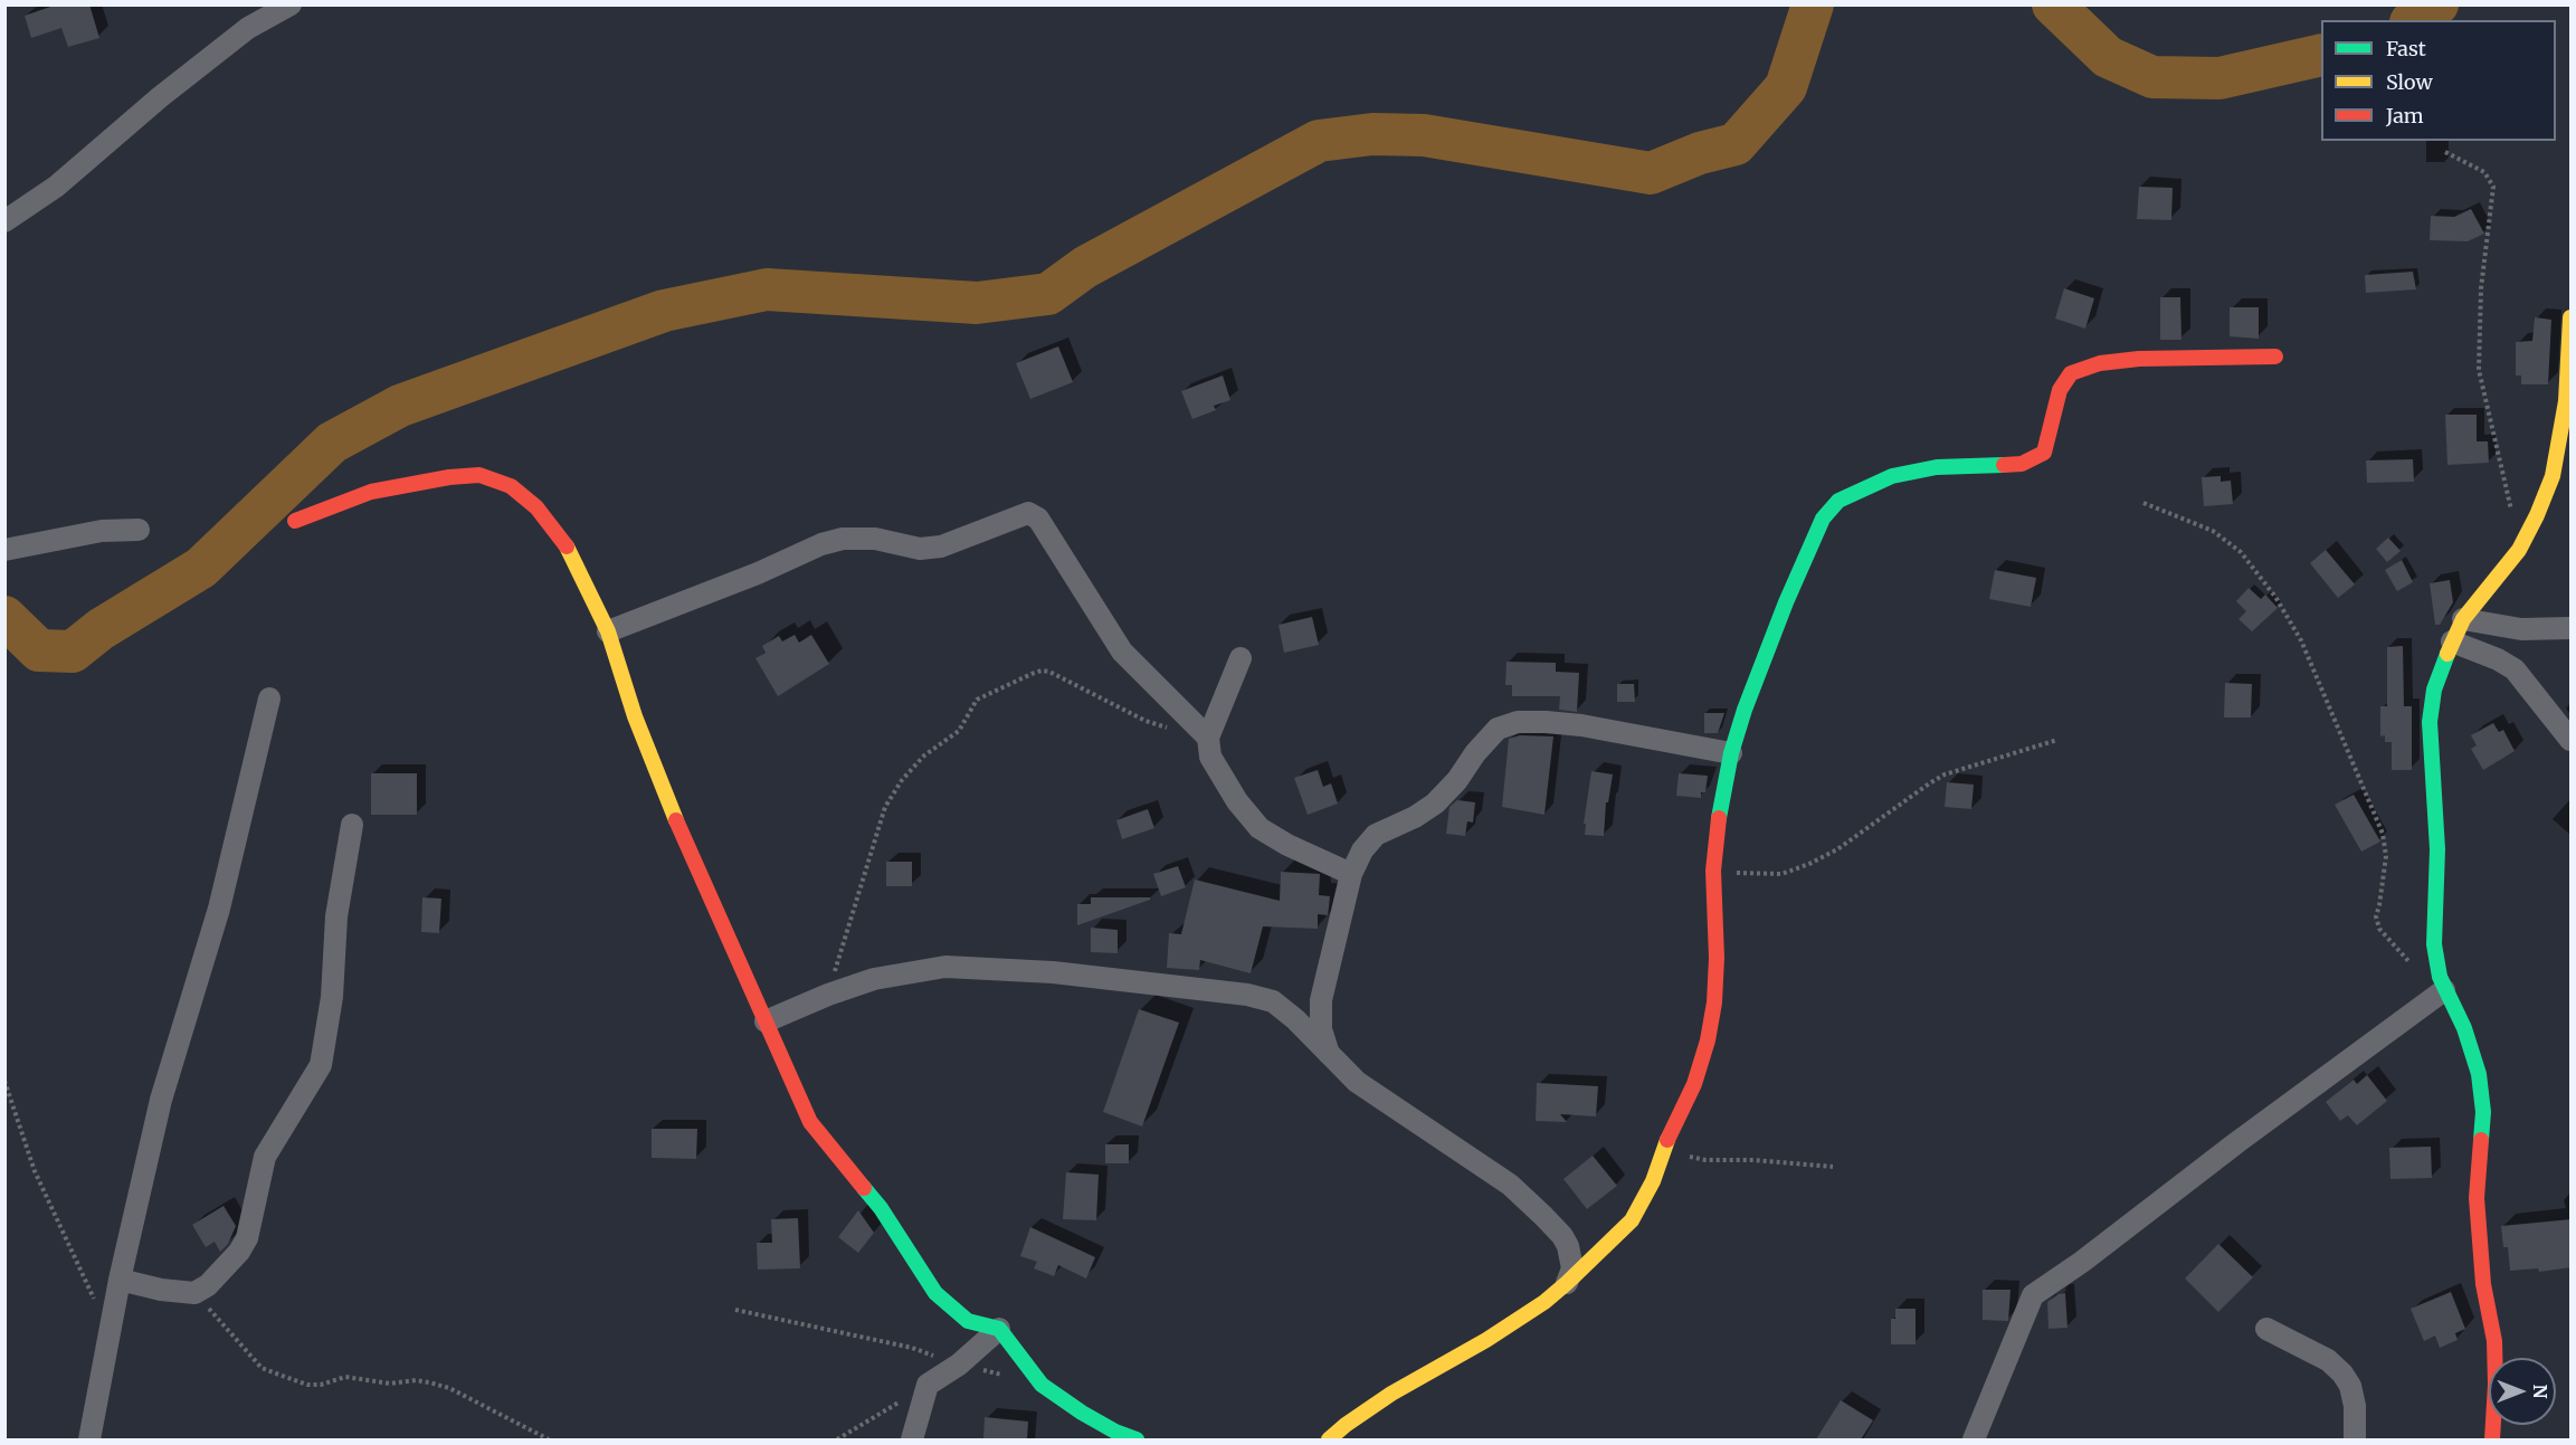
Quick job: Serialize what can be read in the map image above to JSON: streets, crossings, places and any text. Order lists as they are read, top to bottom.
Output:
{
  "legend": ["Fast", "Slow", "Jam"],
  "north": "right"
}
